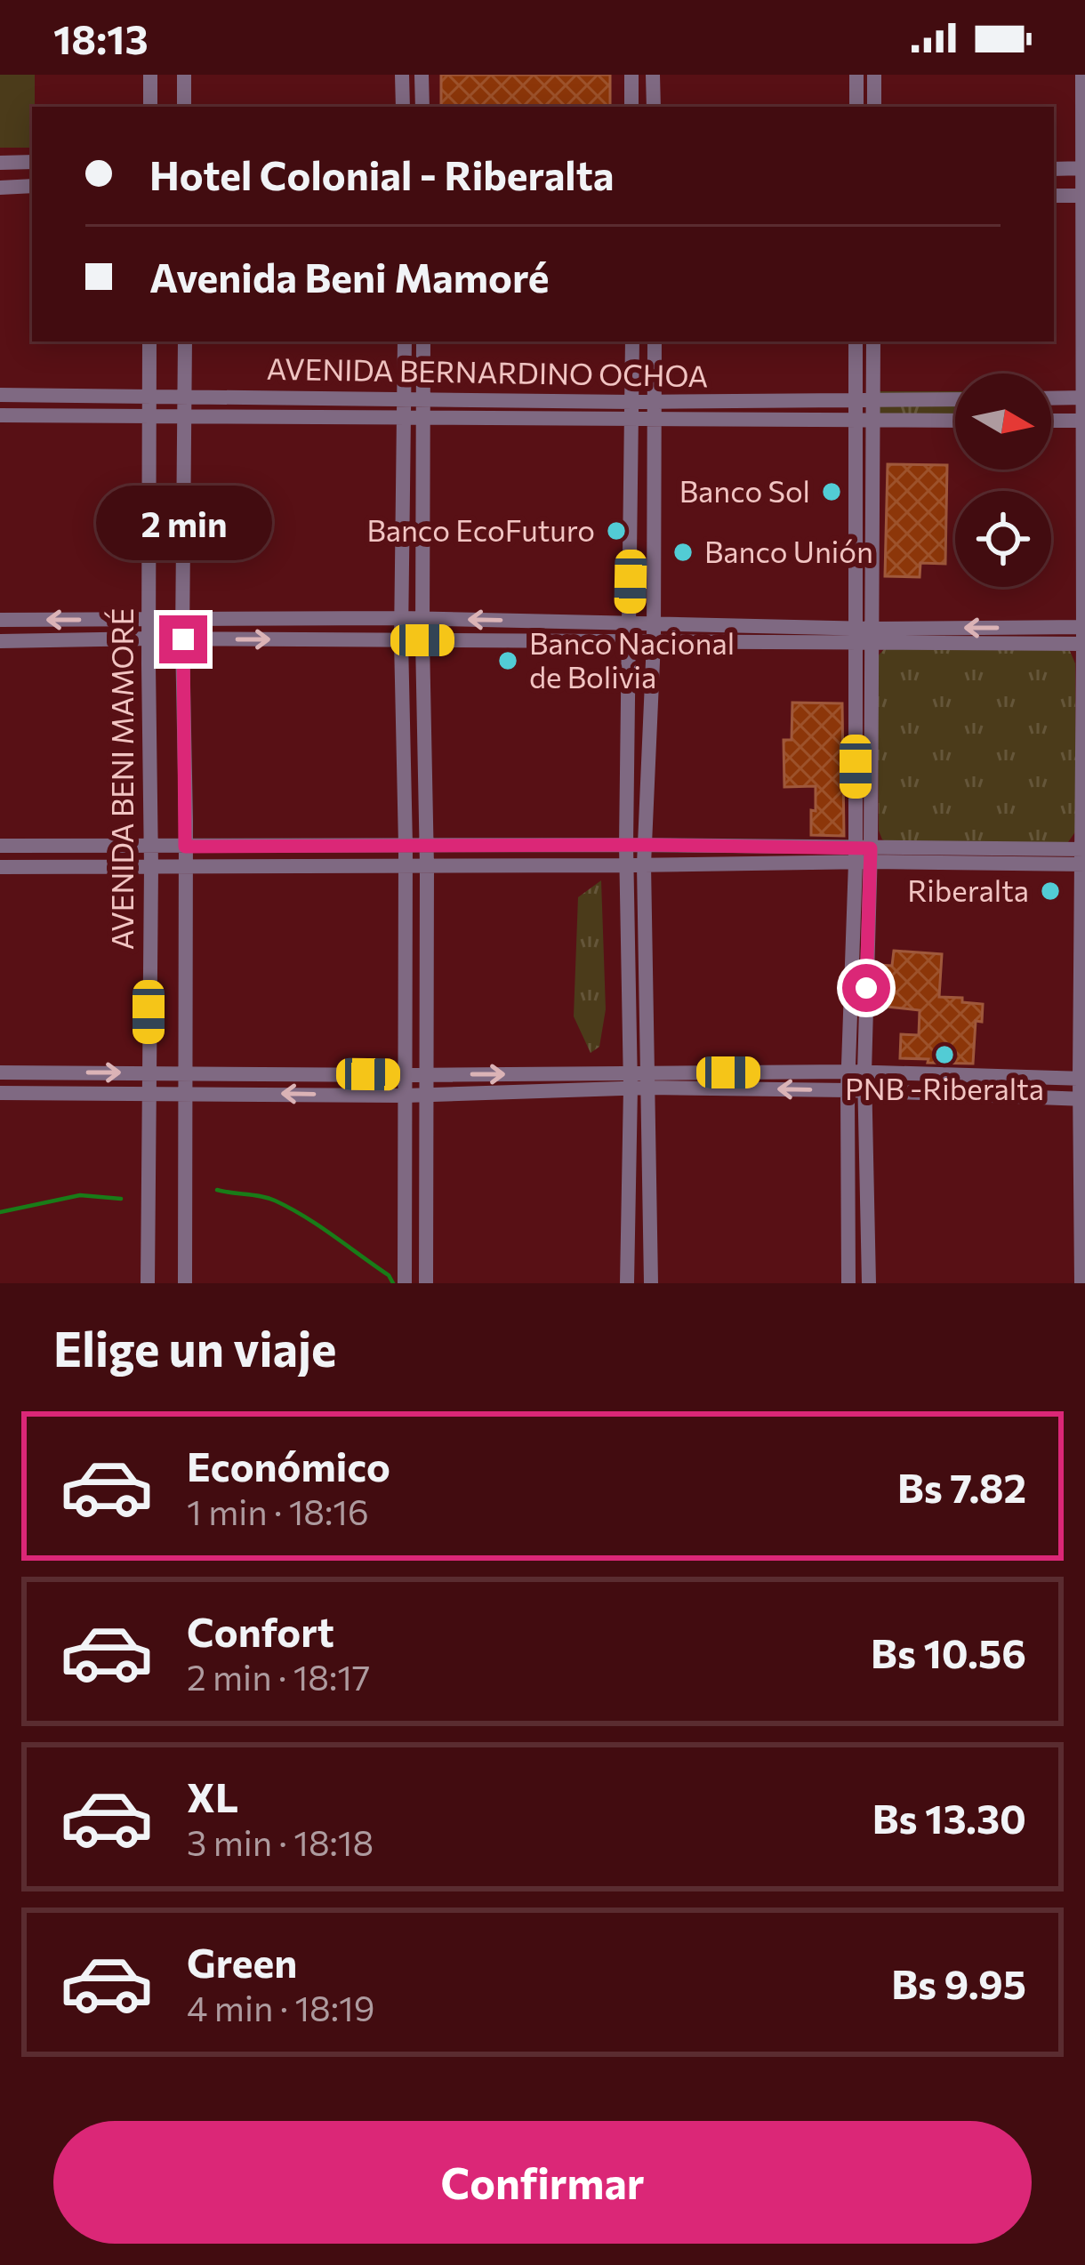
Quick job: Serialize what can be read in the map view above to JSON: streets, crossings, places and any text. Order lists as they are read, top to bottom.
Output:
{
  "streets": {
    "street": ["AVENIDA BERNARDINO OCHOA", "AVENIDA BENI MAMORÉ"]
  },
  "crossings": [
    ["AVENIDA BERNARDINO OCHOA", "AVENIDA BENI MAMORÉ"]
  ],
  "places": [
    "Banco Sol",
    "Banco EcoFuturo",
    "Banco Unión",
    "Banco Nacional de Bolivia",
    "Riberalta",
    "PNB -Riberalta"
  ],
  "north": "right",
  "page": {
    "status": "18:13",
    "banner": ["Hotel Colonial - Riberalta", "Avenida Beni Mamoré"],
    "bubble": "2 min",
    "heading": "Elige un viaje",
    "list": [
      {
        "name": "Económico",
        "note": "1 min · 18:16",
        "value": "Bs 7.82"
      },
      {
        "name": "Confort",
        "note": "2 min · 18:17",
        "value": "Bs 10.56"
      },
      {
        "name": "XL",
        "note": "3 min · 18:18",
        "value": "Bs 13.30"
      },
      {
        "name": "Green",
        "note": "4 min · 18:19",
        "value": "Bs 9.95"
      }
    ],
    "buttons": "Confirmar"
  }
}
